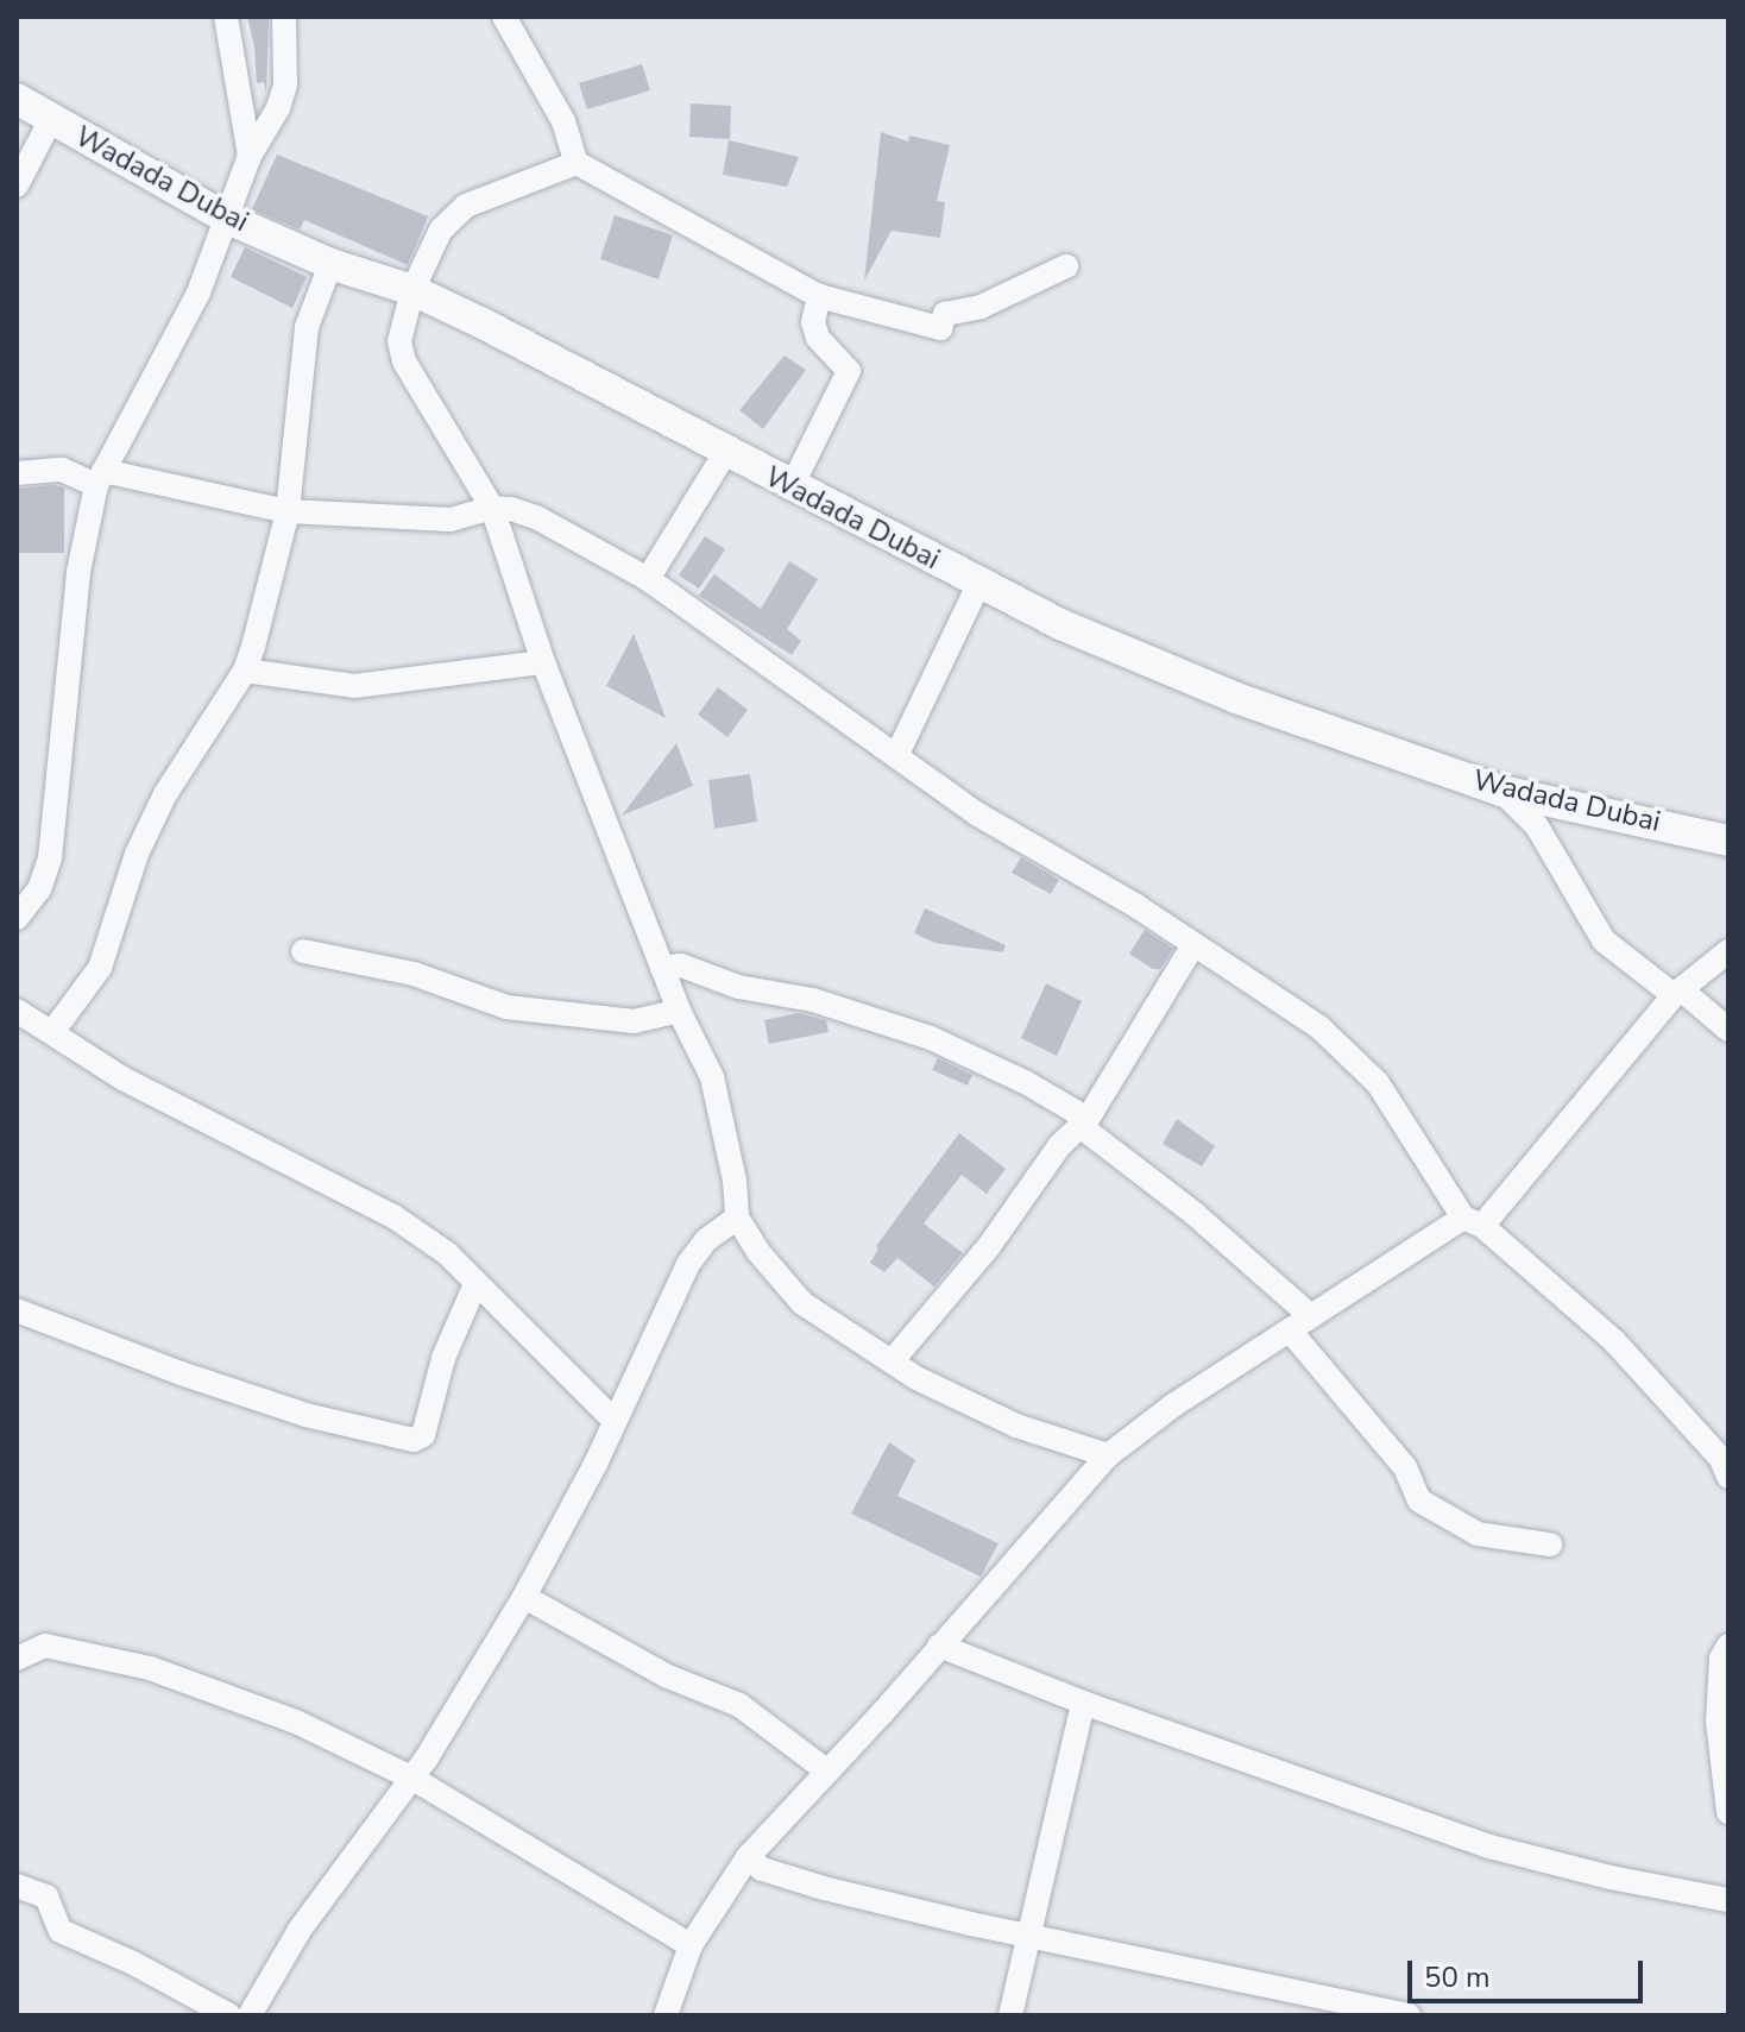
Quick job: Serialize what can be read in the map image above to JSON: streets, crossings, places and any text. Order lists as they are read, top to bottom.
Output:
{
  "streets": {
    "street": ["Wadada Dubai"]
  },
  "scale_bar": "50 m"
}
